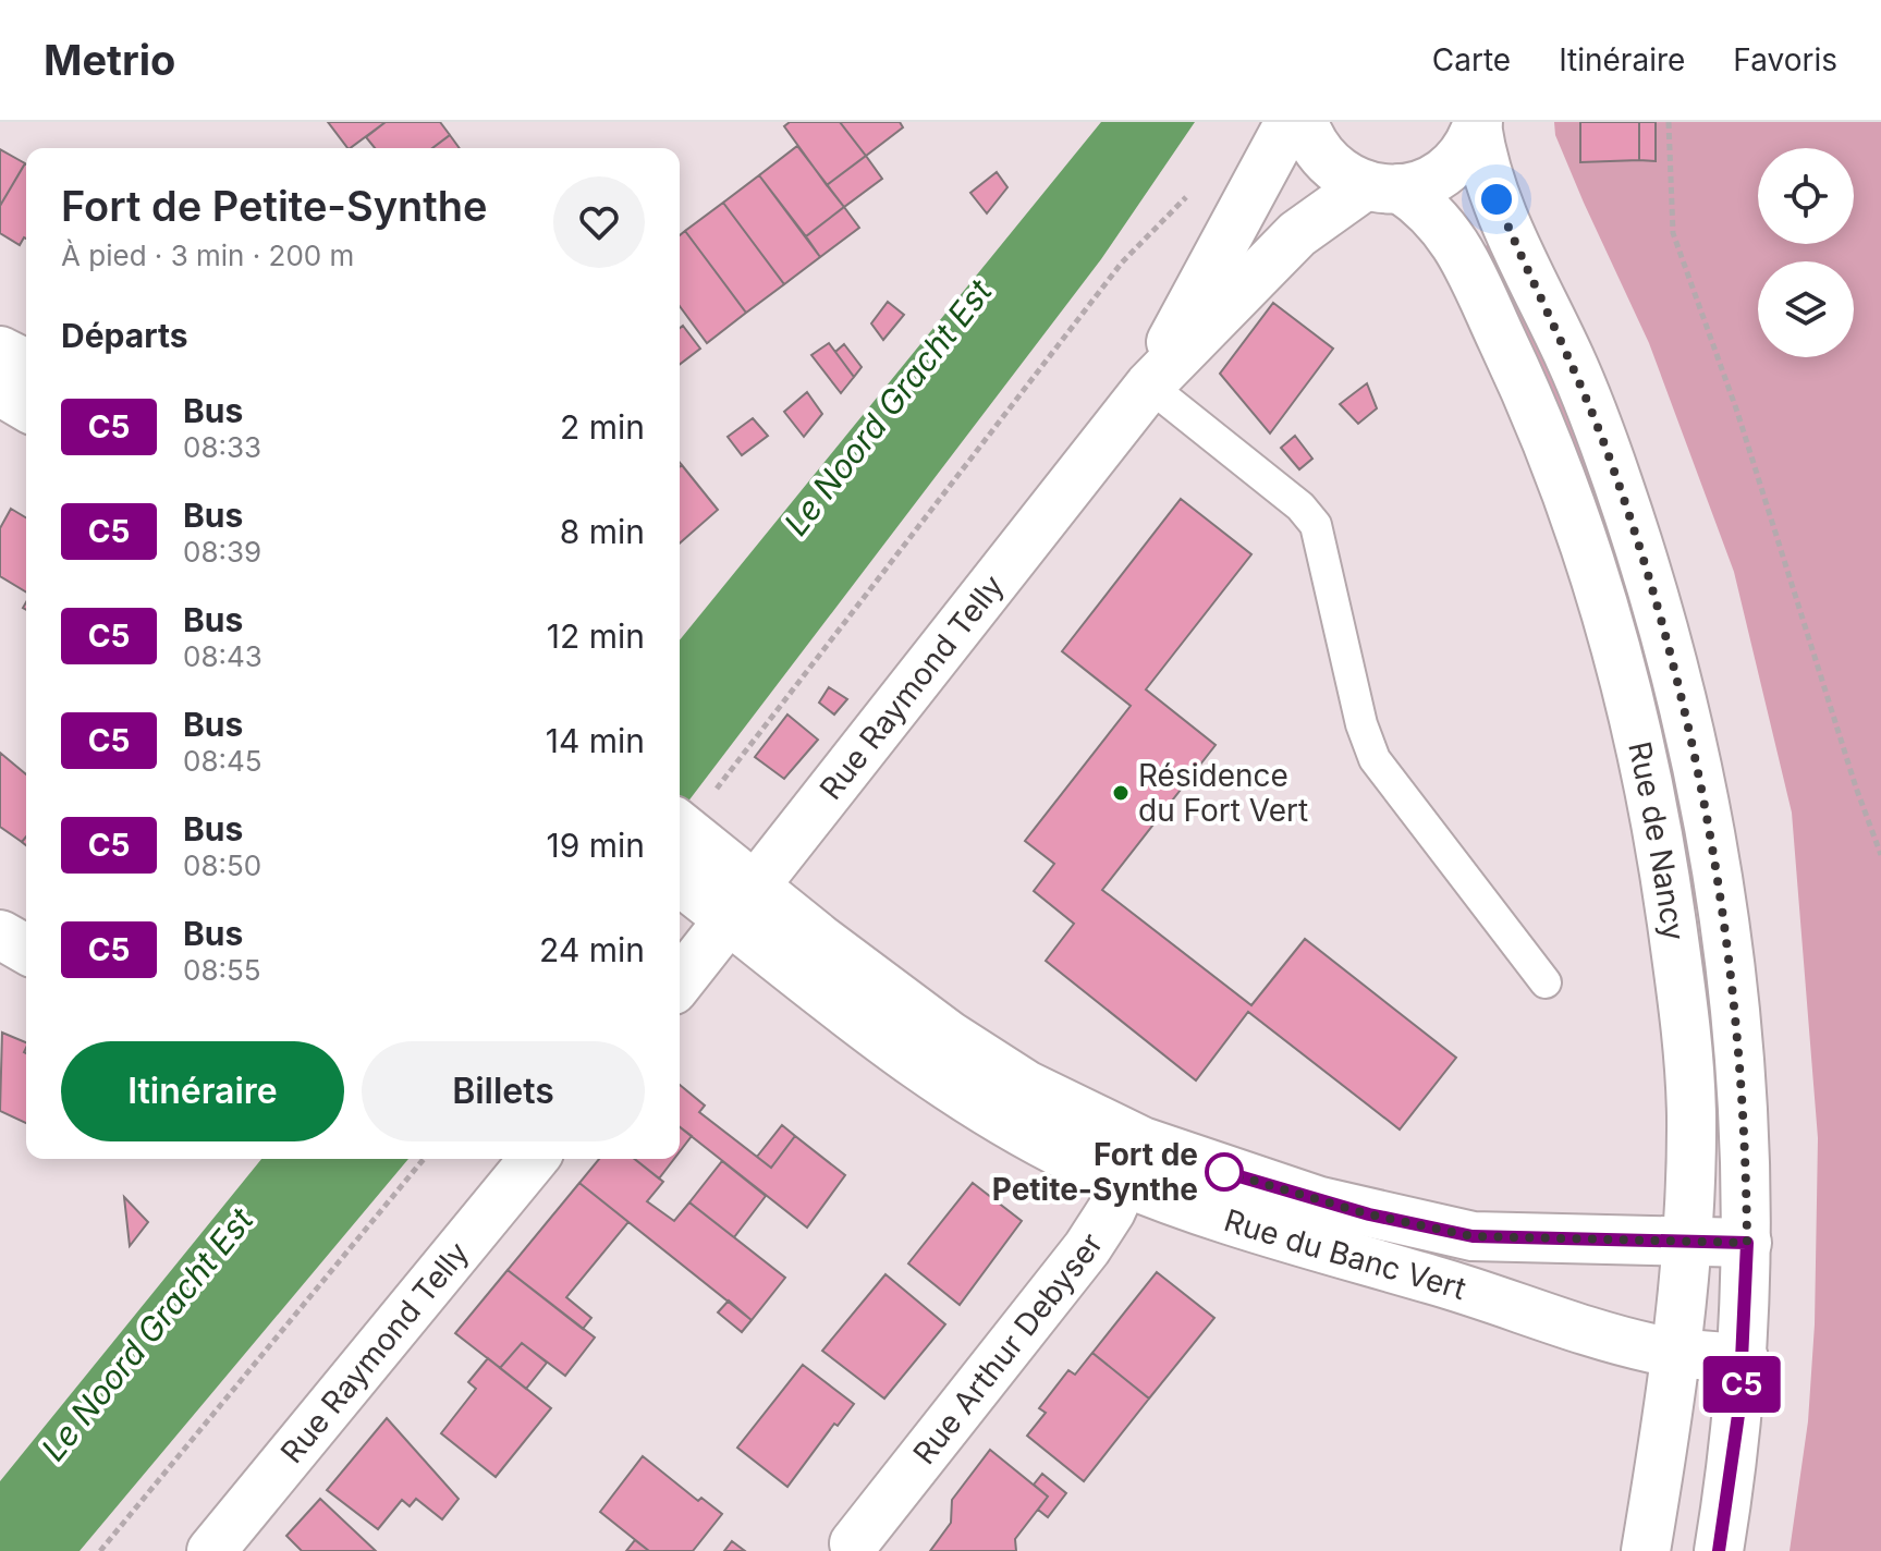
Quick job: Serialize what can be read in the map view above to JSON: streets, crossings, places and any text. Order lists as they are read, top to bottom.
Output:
{
  "streets": {
    "street": [
      "Rue Raymond Telly",
      "Rue de Nancy",
      "Rue du Banc Vert",
      "Rue Arthur Debyser"
    ]
  },
  "crossings": [
    ["Rue Raymond Telly", "Rue de Nancy"],
    ["Rue Raymond Telly", "Rue du Banc Vert"],
    ["Rue de Nancy", "Rue du Banc Vert"],
    ["Rue du Banc Vert", "Rue Arthur Debyser"]
  ],
  "water": ["Le Noord Gracht Est"],
  "places": ["Résidence du Fort Vert", "Fort de Petite-Synthe"],
  "lines": ["bus line C5"],
  "page": {
    "header": "Metrio",
    "nav": ["Carte", "Itinéraire", "Favoris"],
    "on_map": "C5",
    "heading": [
      ["Fort de Petite-Synthe", "À pied · 3 min · 200 m"],
      "Départs"
    ],
    "list": [
      {
        "mark": "C5",
        "name": "Bus",
        "note": "08:33",
        "value": "2 min"
      },
      {
        "mark": "C5",
        "name": "Bus",
        "note": "08:39",
        "value": "8 min"
      },
      {
        "mark": "C5",
        "name": "Bus",
        "note": "08:43",
        "value": "12 min"
      },
      {
        "mark": "C5",
        "name": "Bus",
        "note": "08:45",
        "value": "14 min"
      },
      {
        "mark": "C5",
        "name": "Bus",
        "note": "08:50",
        "value": "19 min"
      },
      {
        "mark": "C5",
        "name": "Bus",
        "note": "08:55",
        "value": "24 min"
      }
    ],
    "buttons": ["Itinéraire", "Billets"]
  }
}
